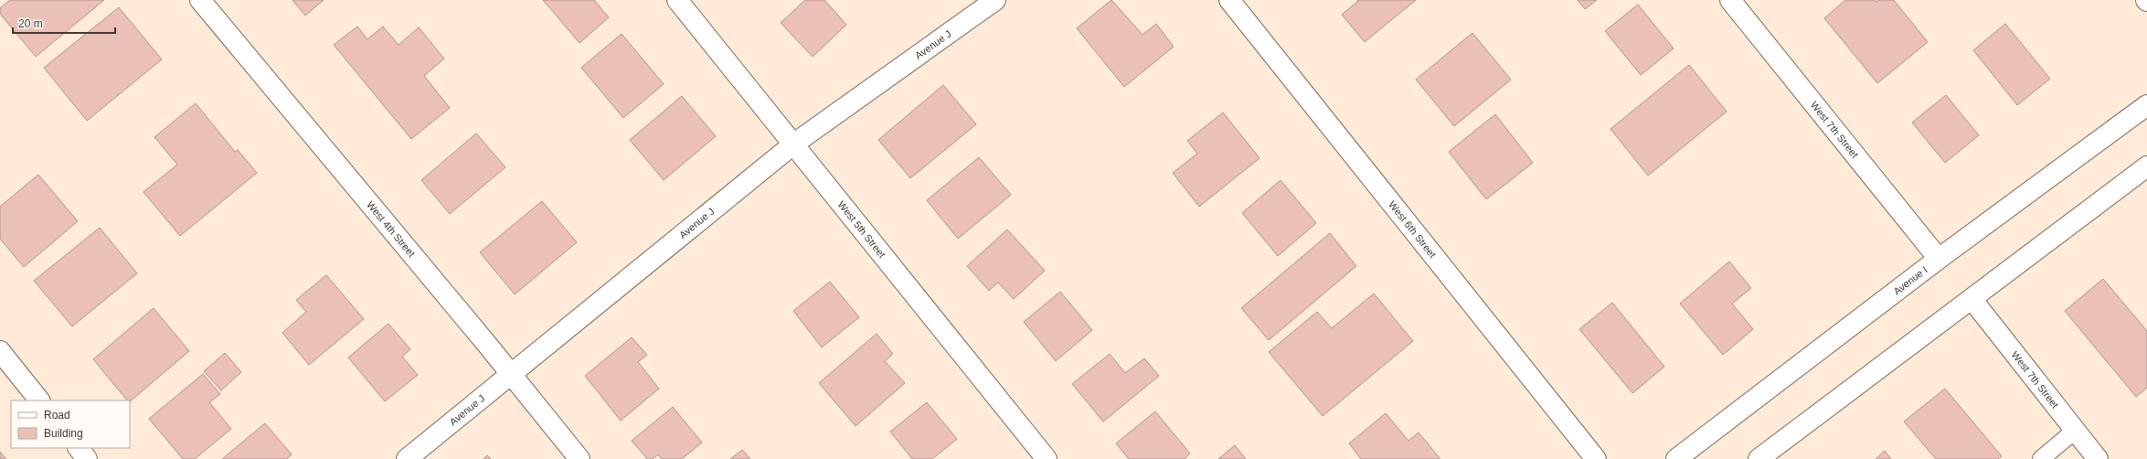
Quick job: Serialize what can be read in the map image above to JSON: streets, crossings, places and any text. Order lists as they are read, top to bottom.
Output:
{
  "streets": {
    "street": [
      "Avenue J",
      "West 7th Street",
      "West 4th Street",
      "West 5th Street",
      "West 6th Street",
      "Avenue I"
    ]
  },
  "crossings": [
    ["Avenue J", "West 4th Street"],
    ["Avenue J", "West 5th Street"],
    ["West 7th Street", "Avenue I"]
  ],
  "legend": ["Road", "Building"],
  "scale_bar": "20 m"
}
